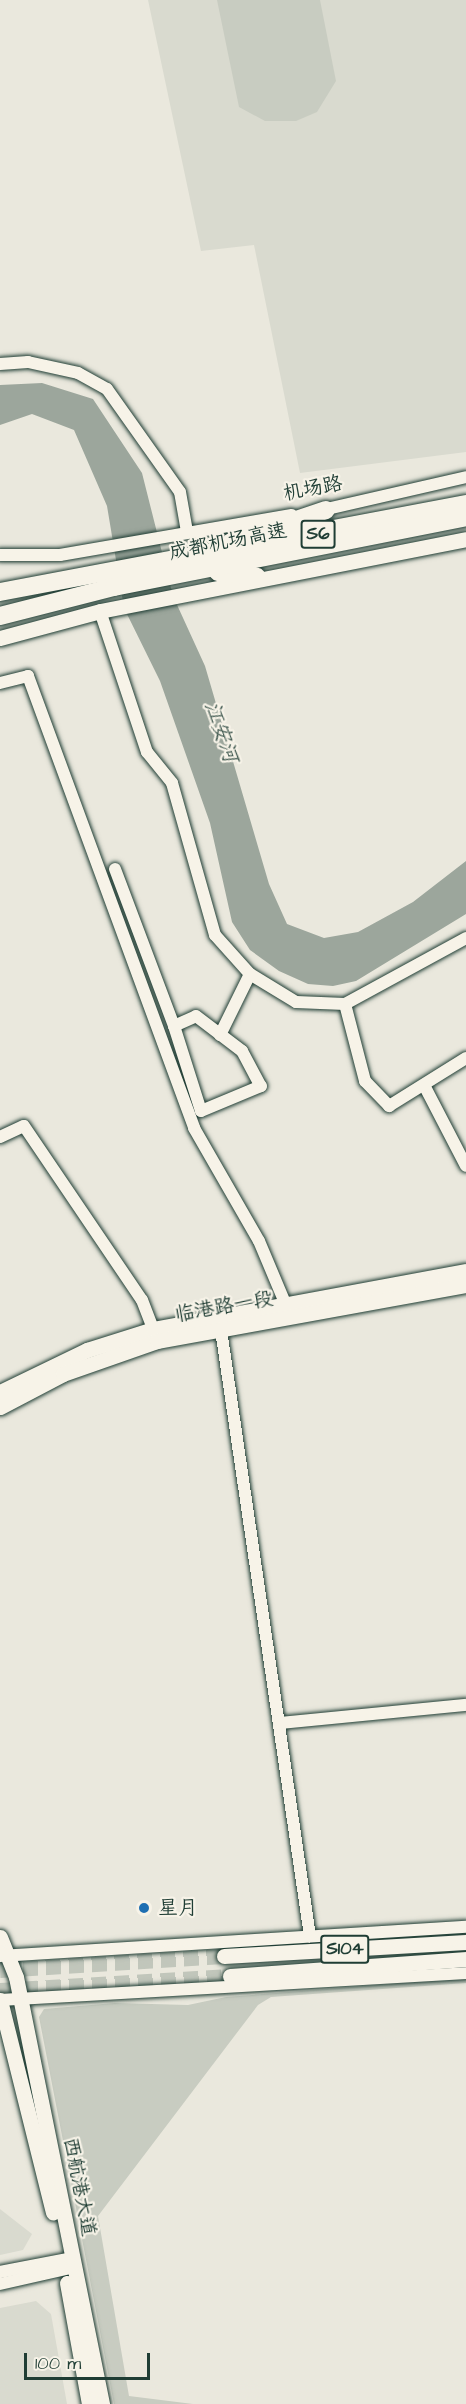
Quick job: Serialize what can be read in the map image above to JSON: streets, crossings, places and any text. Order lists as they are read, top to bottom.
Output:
{
  "streets": {
    "highway": ["S6", "成都机场高速"],
    "main road": ["临港路一段", "S104", "西航港大道"],
    "street": ["机场路"]
  },
  "water": ["江安河"],
  "places": ["星月"],
  "scale_bar": "100 m"
}
